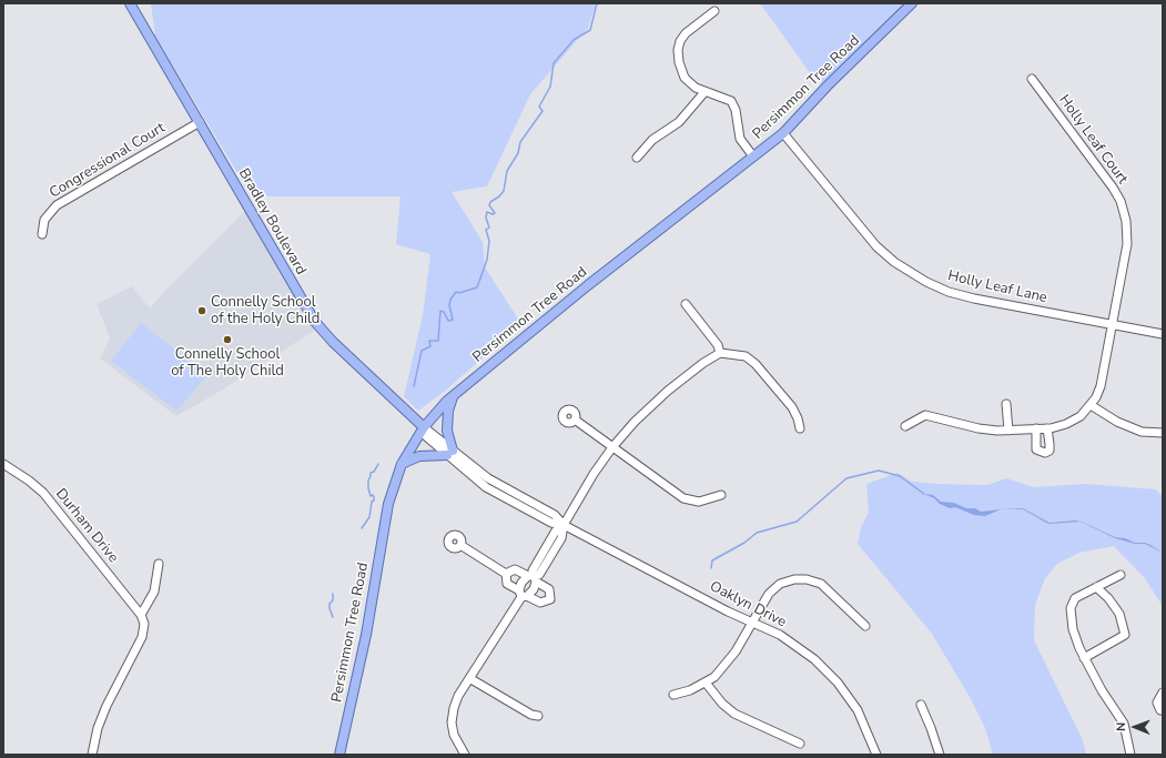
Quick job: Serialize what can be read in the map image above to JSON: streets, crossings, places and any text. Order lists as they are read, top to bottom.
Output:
{
  "streets": {
    "main road": ["Persimmon Tree Road", "Bradley Boulevard"],
    "street": [
      "Holly Leaf Court",
      "Congressional Court",
      "Holly Leaf Lane",
      "Durham Drive",
      "Oaklyn Drive"
    ]
  },
  "crossings": [
    ["Persimmon Tree Road", "Bradley Boulevard"],
    ["Persimmon Tree Road", "Holly Leaf Lane"],
    ["Persimmon Tree Road", "Oaklyn Drive"],
    ["Holly Leaf Court", "Holly Leaf Lane"],
    ["Congressional Court", "Bradley Boulevard"],
    ["Bradley Boulevard", "Oaklyn Drive"]
  ],
  "places": ["Connelly School of the Holy Child", "Connelly School of The Holy Child"],
  "north": "left"
}
